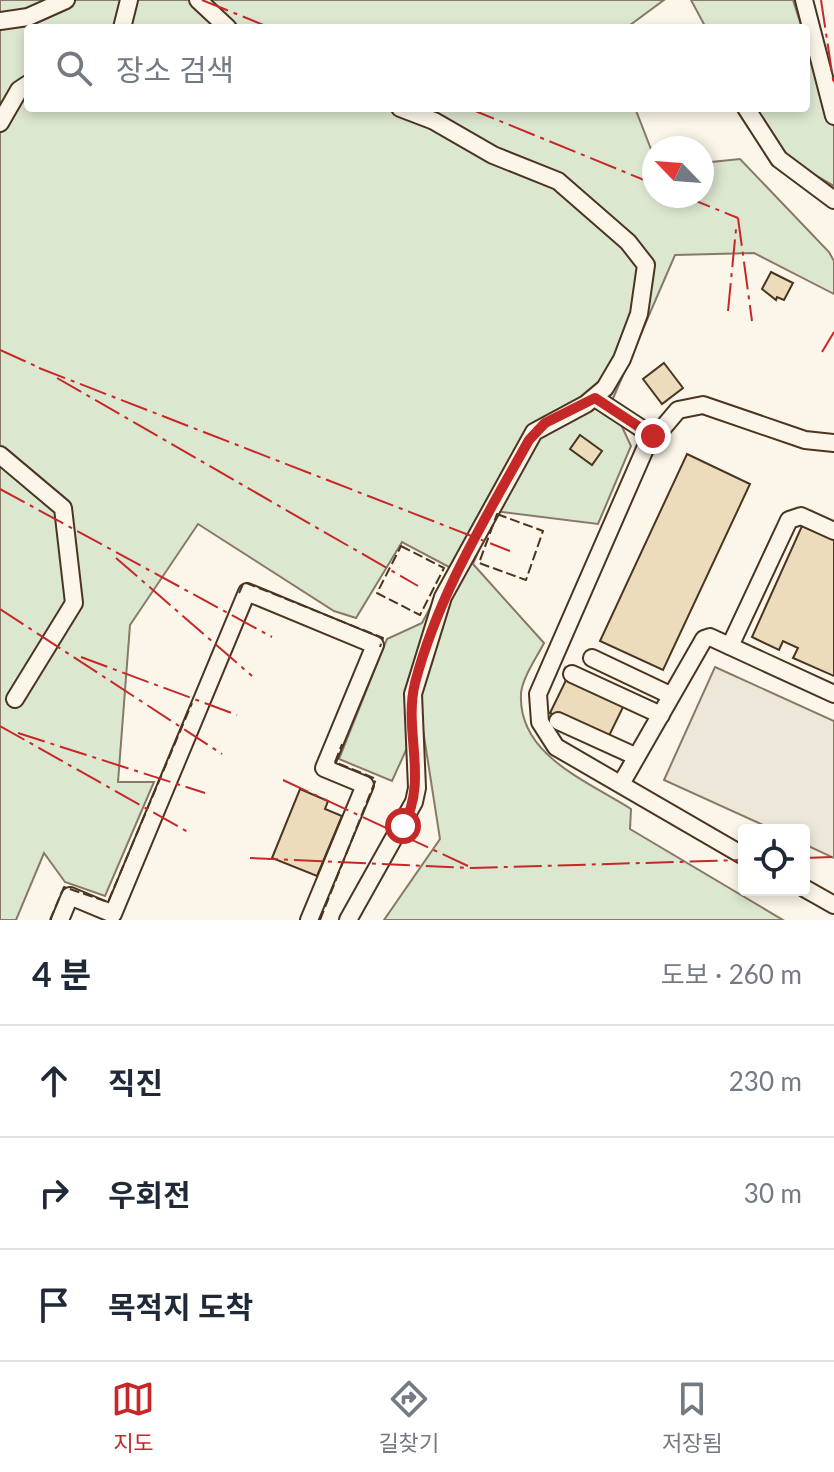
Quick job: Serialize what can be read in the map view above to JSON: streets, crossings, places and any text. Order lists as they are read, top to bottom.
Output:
{
  "north": "top left",
  "page": {
    "search": "장소 검색",
    "heading": ["4 분", "도보 · 260 m"],
    "list": [
      ["직진", "230 m"],
      ["우회전", "30 m"],
      "목적지 도착"
    ],
    "nav": ["지도", "길찾기", "저장됨"]
  }
}
